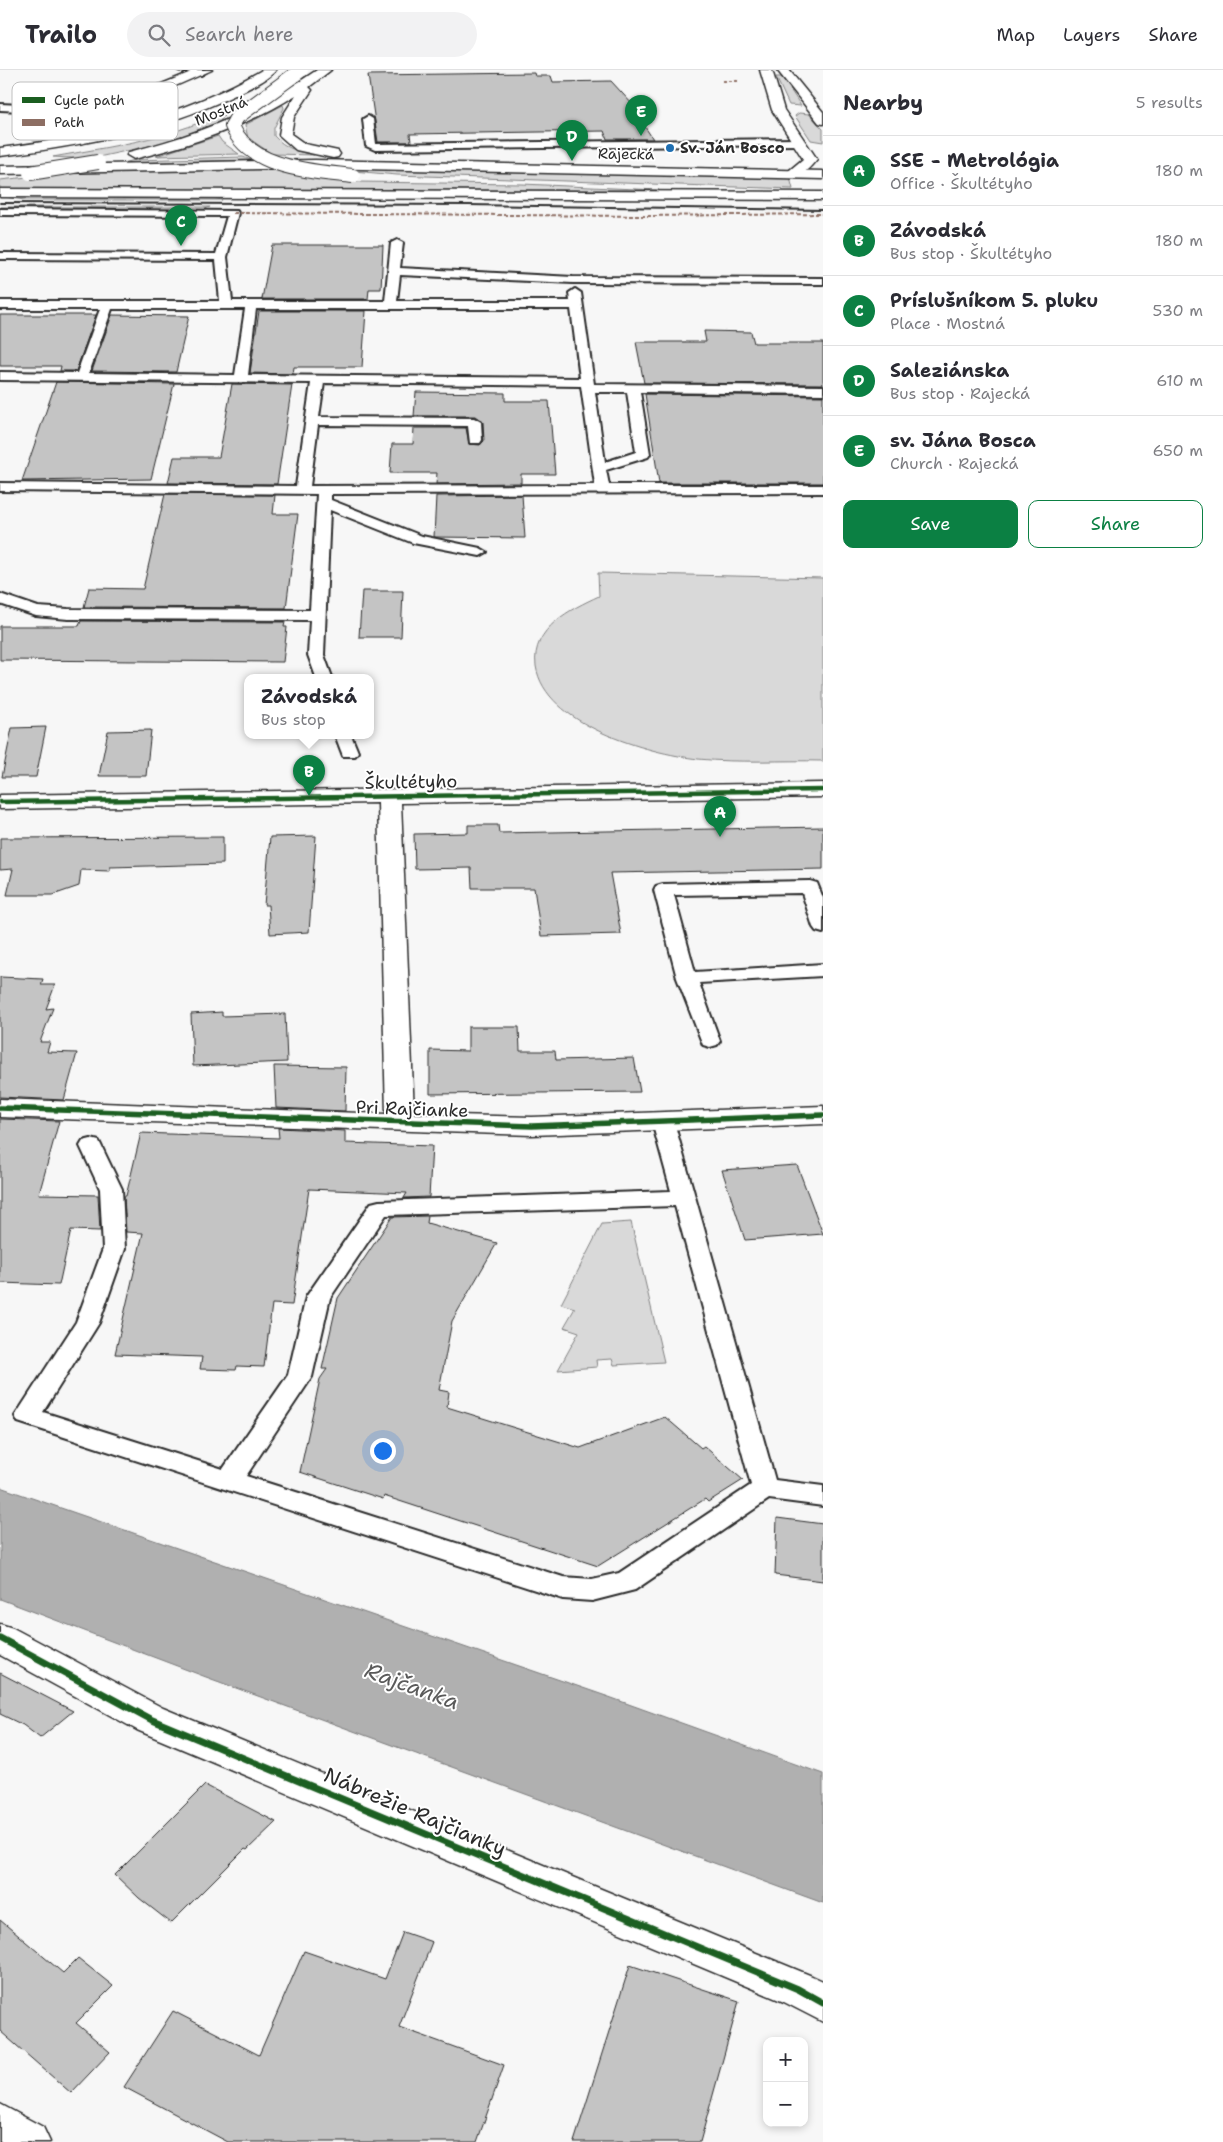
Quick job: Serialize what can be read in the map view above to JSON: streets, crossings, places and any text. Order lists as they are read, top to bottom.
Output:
{
  "streets": {
    "main road": [
      "Mostná",
      "Rajecká",
      "Škultétyho",
      "Pri Rajčianke",
      "Nábrežie Rajčianky"
    ]
  },
  "crossings": [
    ["Škultétyho", "Pri Rajčianke"]
  ],
  "water": ["Rajčanka"],
  "places": ["Sv. Ján Bosco"],
  "legend": ["Cycle path", "Path"],
  "page": {
    "header": "Trailo",
    "search": "Search here",
    "nav": ["Map", "Layers", "Share"],
    "heading": ["Nearby", "5 results"],
    "pins": [
      "E",
      "D",
      "C",
      "B",
      "A"
    ],
    "list": [
      {
        "mark": "A",
        "name": "SSE - Metrológia",
        "note": "Office · Škultétyho",
        "value": "180 m"
      },
      {
        "mark": "B",
        "name": "Závodská",
        "note": "Bus stop · Škultétyho",
        "value": "180 m"
      },
      {
        "mark": "C",
        "name": "Príslušníkom 5. pluku",
        "note": "Place · Mostná",
        "value": "530 m"
      },
      {
        "mark": "D",
        "name": "Saleziánska",
        "note": "Bus stop · Rajecká",
        "value": "610 m"
      },
      {
        "mark": "E",
        "name": "sv. Jána Bosca",
        "note": "Church · Rajecká",
        "value": "650 m"
      }
    ],
    "buttons": ["Save", "Share"],
    "popup": ["Závodská", "Bus stop"],
    "map_buttons": ["+", "−"]
  }
}
